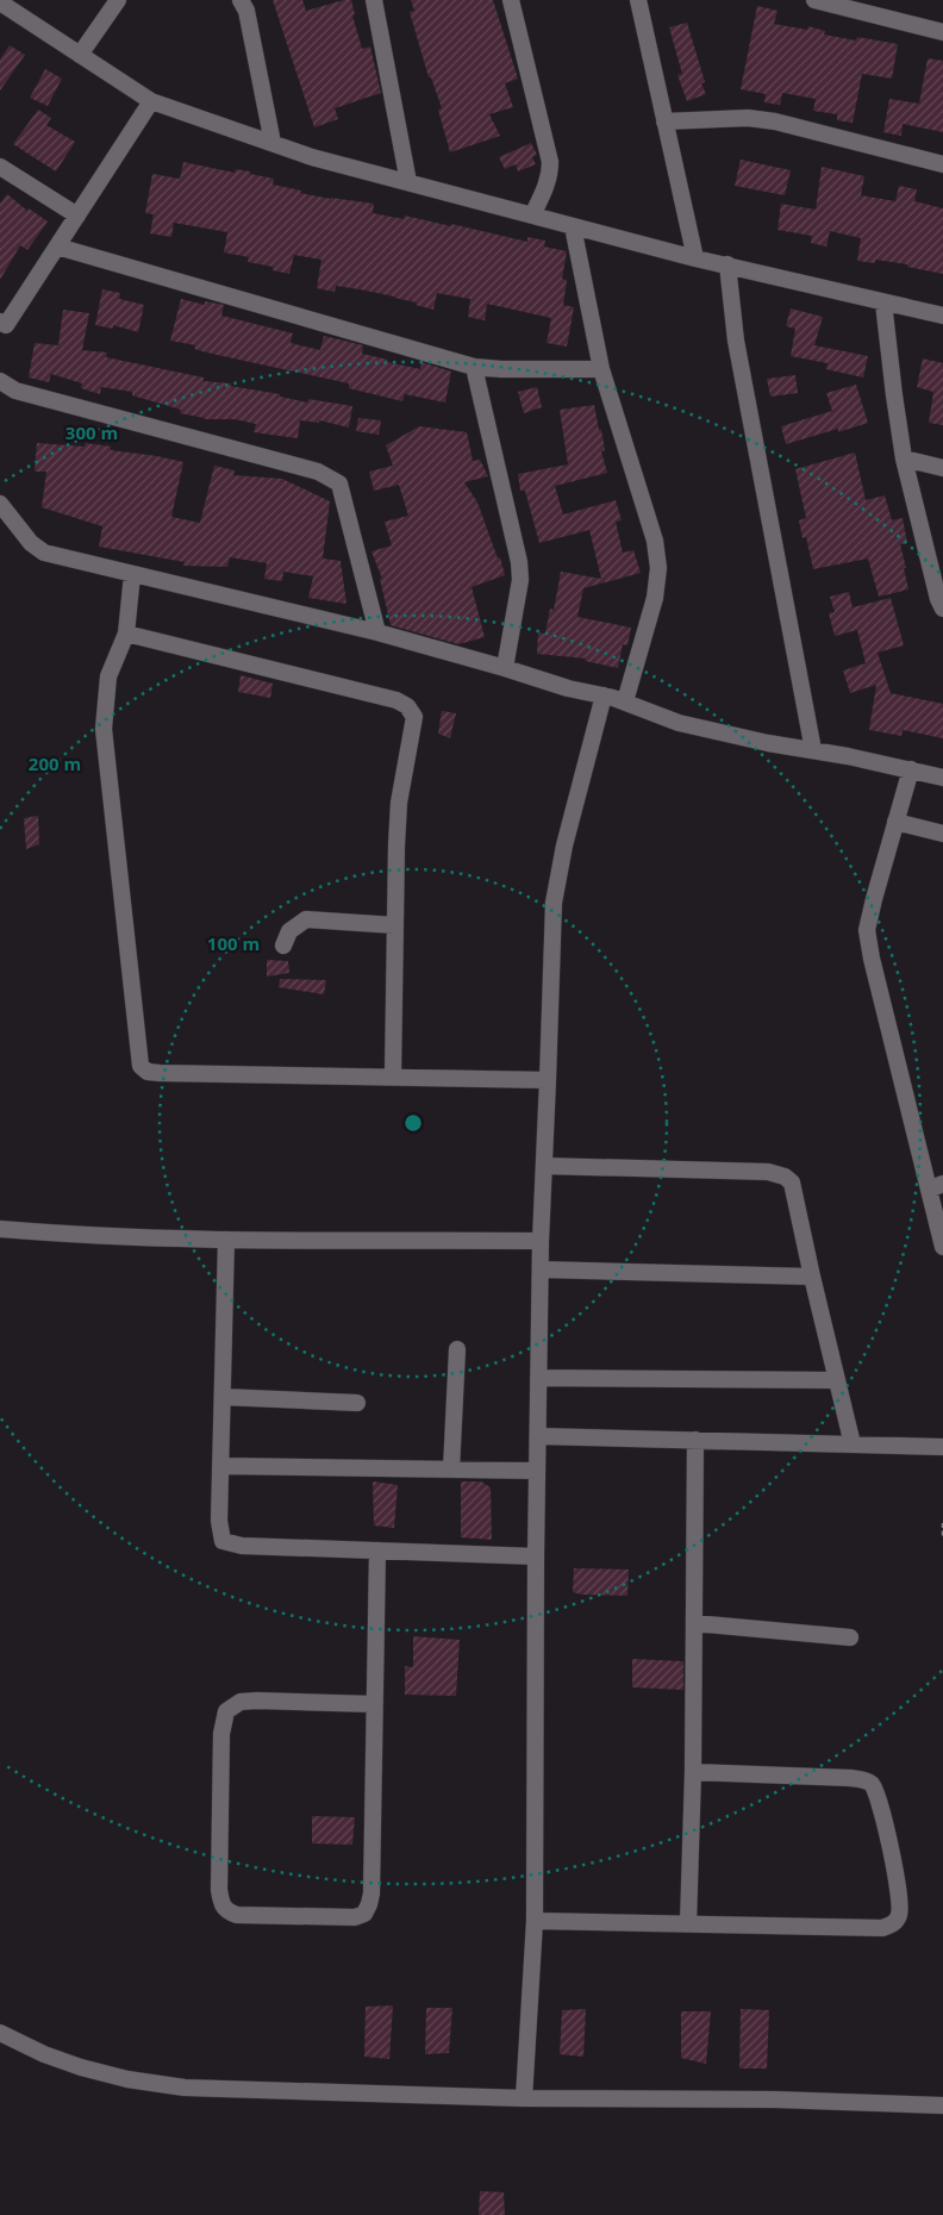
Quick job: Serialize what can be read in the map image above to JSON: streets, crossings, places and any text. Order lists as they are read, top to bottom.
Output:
{
  "rings": ["300 m", "200 m", "100 m"]
}
